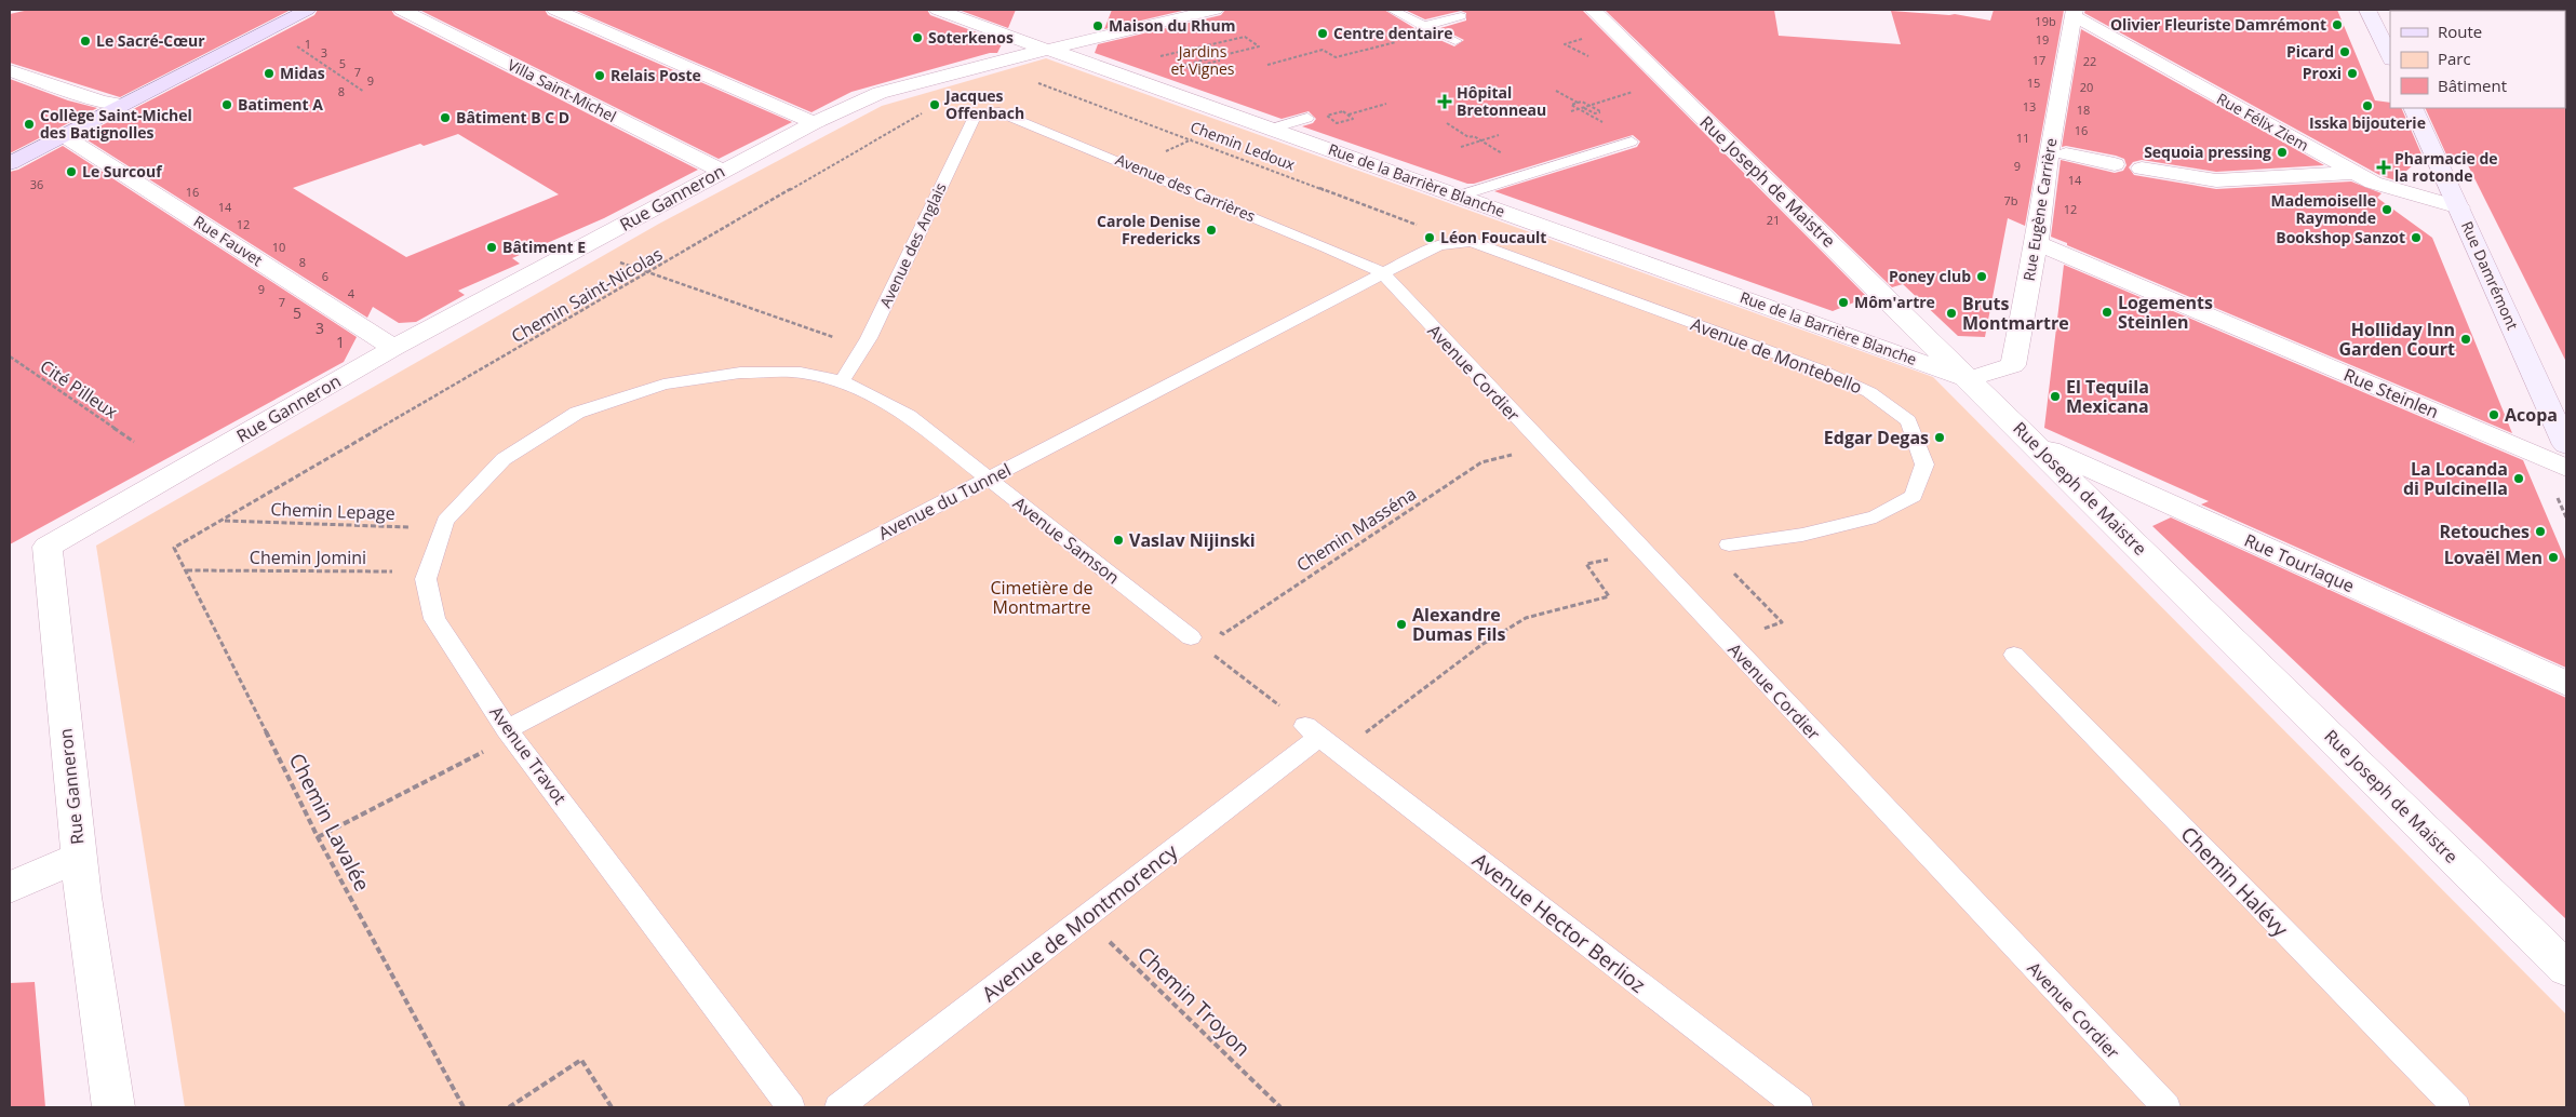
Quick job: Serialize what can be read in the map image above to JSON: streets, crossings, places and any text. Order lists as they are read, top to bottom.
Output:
{
  "streets": {
    "street": [
      "Villa Saint-Michel",
      "Rue Félix Ziem",
      "Rue de la Barrière Blanche",
      "Rue Joseph de Maistre",
      "Rue Ganneron",
      "Rue Eugène Carrière",
      "Rue Fauvet",
      "Rue Damrémont",
      "Rue Steinlen",
      "Rue Tourlaque"
    ],
    "lane": [
      "Avenue des Carrières",
      "Avenue des Anglais",
      "Avenue de Montebello",
      "Avenue Cordier",
      "Avenue du Tunnel",
      "Avenue Samson",
      "Avenue Travot",
      "Chemin Halévy",
      "Avenue de Montmorency",
      "Avenue Hector Berlioz"
    ],
    "path": [
      "Chemin Ledoux",
      "Chemin Saint-Nicolas",
      "Cité Pilleux",
      "Chemin Lepage",
      "Chemin Masséna",
      "Chemin Jomini",
      "Chemin Lavalée",
      "Chemin Troyon"
    ]
  },
  "crossings": [
    ["Villa Saint-Michel", "Rue Ganneron"],
    ["Rue Félix Ziem", "Rue Eugène Carrière"],
    ["Rue Félix Ziem", "Rue Damrémont"],
    ["Chemin Ledoux", "Avenue de Montebello"],
    ["Rue de la Barrière Blanche", "Rue Joseph de Maistre"],
    ["Rue de la Barrière Blanche", "Rue Ganneron"],
    ["Rue de la Barrière Blanche", "Rue Eugène Carrière"],
    ["Rue Joseph de Maistre", "Rue Eugène Carrière"],
    ["Rue Joseph de Maistre", "Rue Tourlaque"],
    ["Avenue des Carrières", "Avenue des Anglais"],
    ["Avenue des Carrières", "Avenue Cordier"],
    ["Avenue des Carrières", "Avenue du Tunnel"],
    ["Rue Ganneron", "Rue Fauvet"],
    ["Rue Eugène Carrière", "Rue Steinlen"],
    ["Avenue des Anglais", "Avenue Samson"],
    ["Chemin Saint-Nicolas", "Chemin Lepage"],
    ["Chemin Saint-Nicolas", "Chemin Lavalée"],
    ["Avenue Cordier", "Avenue du Tunnel"],
    ["Avenue Cordier", "Chemin Masséna"],
    ["Avenue du Tunnel", "Avenue Samson"],
    ["Avenue du Tunnel", "Avenue Travot"],
    ["Chemin Lepage", "Avenue Travot"],
    ["Chemin Masséna", "Avenue Samson"],
    ["Avenue Samson", "Avenue Travot"],
    ["Chemin Jomini", "Avenue Travot"],
    ["Chemin Jomini", "Chemin Lavalée"],
    ["Avenue de Montmorency", "Avenue Hector Berlioz"],
    ["Avenue de Montmorency", "Chemin Troyon"]
  ],
  "parks": ["Jardins et Vignes", "Cimetière de Montmartre"],
  "places": {
    "other": [
      "Olivier Fleuriste Damrémont",
      "Maison du Rhum",
      "Centre dentaire",
      "Soterkenos",
      "Le Sacré-Cœur",
      "Picard",
      "Midas",
      "Proxi",
      "Relais Poste",
      "Batiment A",
      "Jacques Offenbach",
      "Isska bijouterie",
      "Bâtiment B C D",
      "Collège Saint-Michel des Batignolles",
      "Sequoia pressing",
      "Le Surcouf",
      "Mademoiselle Raymonde",
      "Carole Denise Fredericks",
      "Léon Foucault",
      "Bookshop Sanzot",
      "Bâtiment E",
      "Poney club",
      "Môm'artre",
      "Logements Steinlen",
      "Bruts Montmartre",
      "Holliday Inn Garden Court",
      "El Tequila Mexicana",
      "Acopa",
      "Edgar Degas",
      "La Locanda di Pulcinella",
      "Retouches",
      "Vaslav Nijinski",
      "Lovaël Men",
      "Alexandre Dumas Fils"
    ],
    "health": ["Hôpital Bretonneau", "Pharmacie de la rotonde"]
  },
  "house_numbers": [
    "19b",
    "19",
    "1",
    "3",
    "17",
    "22",
    "5",
    "7",
    "9",
    "15",
    "20",
    "8",
    "13",
    "18",
    "16",
    "11",
    "9",
    "14",
    "36",
    "16",
    "7b",
    "14",
    "12",
    "21",
    "12",
    "10",
    "8",
    "6",
    "9",
    "4",
    "7",
    "5",
    "3",
    "1"
  ],
  "legend": ["Route", "Parc", "Bâtiment"]
}
